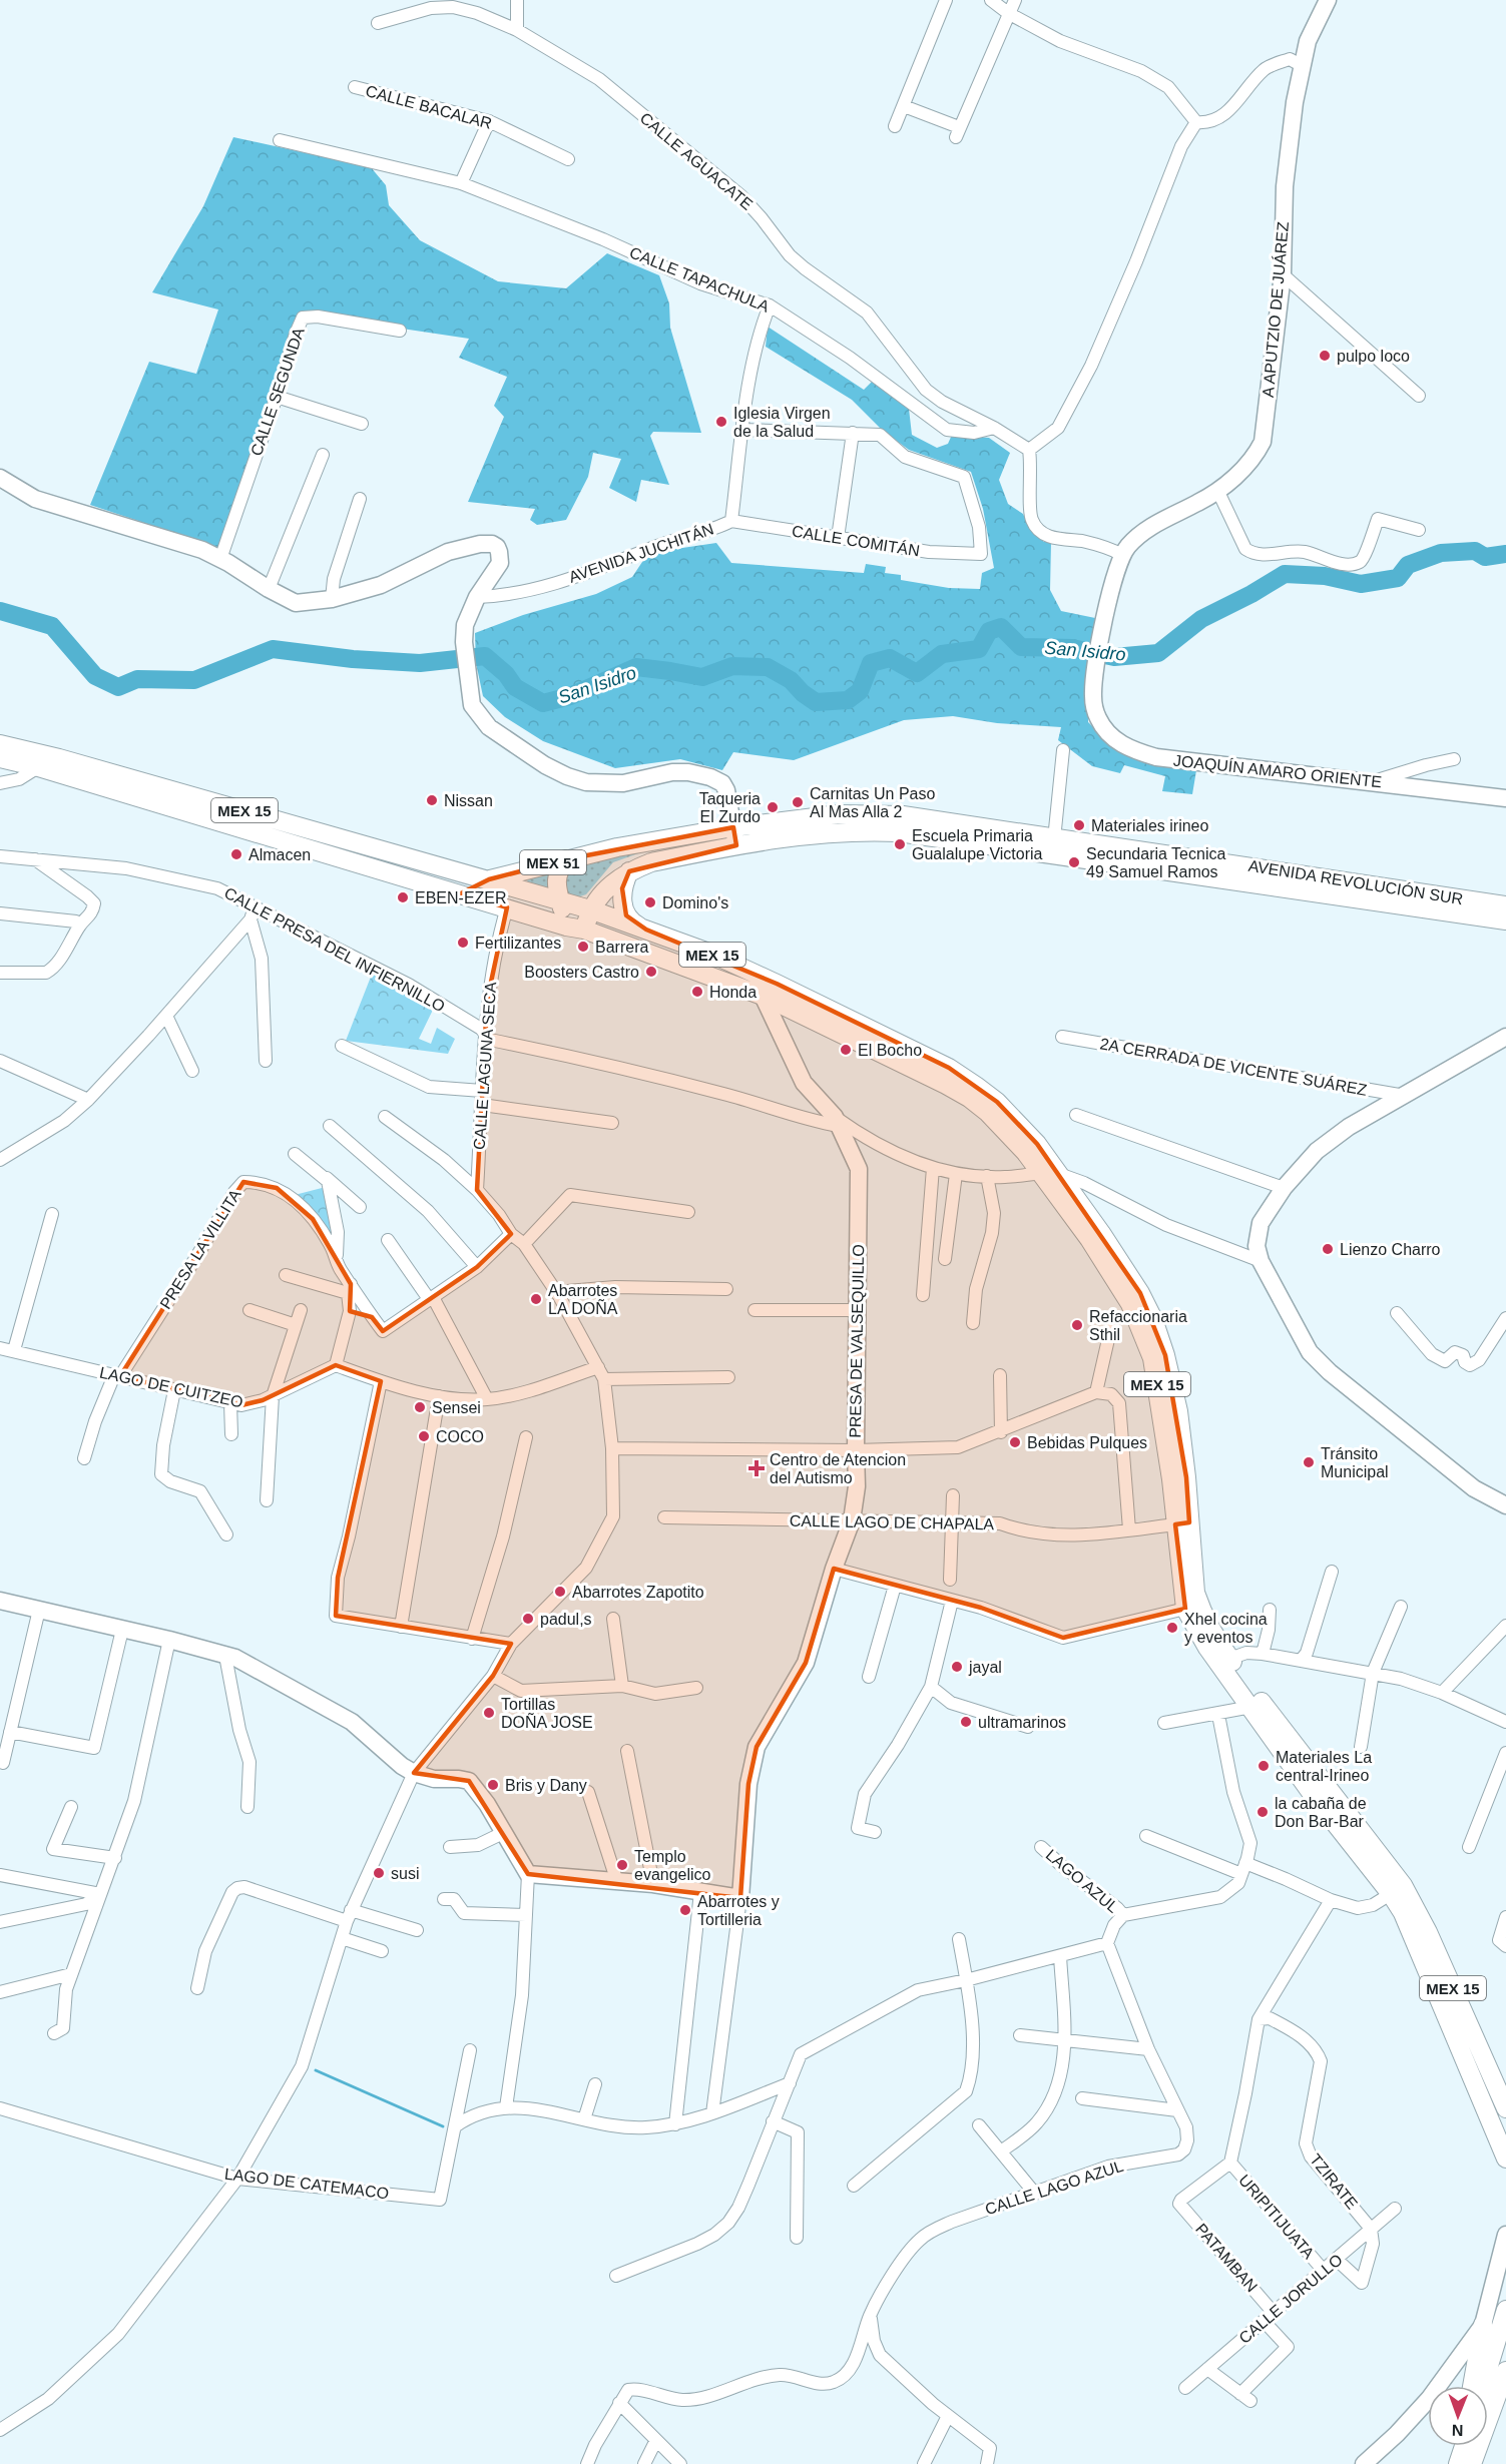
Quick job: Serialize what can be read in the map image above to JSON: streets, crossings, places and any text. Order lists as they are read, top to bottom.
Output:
{
  "streets": {
    "main road": ["MEX 15", "MEX 51", "AVENIDA REVOLUCIÓN SUR"],
    "street": [
      "CALLE BACALAR",
      "CALLE AGUACATE",
      "CALLE TAPACHULA",
      "A APUTZIO DE JUÁREZ",
      "CALLE SEGUNDA",
      "CALLE COMITÁN",
      "AVENIDA JUCHITÁN",
      "JOAQUÍN AMARO ORIENTE",
      "CALLE PRESA DEL INFIERNILLO",
      "CALLE LAGUNA SECA",
      "2A CERRADA DE VICENTE SUÁREZ",
      "PRESA LA VILLITA",
      "PRESA DE VALSEQUILLO",
      "LAGO DE CUITZEO",
      "CALLE LAGO DE CHAPALA",
      "LAGO AZUL",
      "TZIRATE",
      "LAGO DE CATEMACO",
      "CALLE LAGO AZUL",
      "URIPITIJUATA",
      "PATAMBAN",
      "CALLE JORULLO"
    ]
  },
  "crossings": [
    ["CALLE AGUACATE", "CALLE TAPACHULA"],
    ["CALLE TAPACHULA", "AVENIDA JUCHITÁN"],
    ["A APUTZIO DE JUÁREZ", "JOAQUÍN AMARO ORIENTE"],
    ["CALLE COMITÁN", "AVENIDA JUCHITÁN"],
    ["MEX 15", "AVENIDA REVOLUCIÓN SUR"],
    ["MEX 15", "CALLE PRESA DEL INFIERNILLO"],
    ["MEX 15", "CALLE LAGUNA SECA"],
    ["MEX 15", "PRESA DE VALSEQUILLO"],
    ["MEX 15", "CALLE LAGO DE CHAPALA"],
    ["CALLE PRESA DEL INFIERNILLO", "CALLE LAGUNA SECA"],
    ["CALLE PRESA DEL INFIERNILLO", "PRESA DE VALSEQUILLO"],
    ["PRESA LA VILLITA", "LAGO DE CUITZEO"],
    ["PRESA DE VALSEQUILLO", "CALLE LAGO DE CHAPALA"],
    ["TZIRATE", "CALLE JORULLO"],
    ["URIPITIJUATA", "PATAMBAN"],
    ["URIPITIJUATA", "CALLE JORULLO"],
    ["PATAMBAN", "CALLE JORULLO"]
  ],
  "water": ["San Isidro"],
  "places": {
    "other": [
      "pulpo loco",
      "Iglesia Virgen de la Salud",
      "Nissan",
      "Carnitas Un Paso Al Mas Alla 2",
      "Taqueria El Zurdo",
      "Materiales irineo",
      "Escuela Primaria Gualalupe Victoria",
      "Almacen",
      "Secundaria Tecnica 49 Samuel Ramos",
      "EBEN-EZER",
      "Domino's",
      "Fertilizantes",
      "Barrera",
      "Boosters Castro",
      "Honda",
      "El Bocho",
      "Lienzo Charro",
      "Abarrotes LA DOÑA",
      "Refaccionaria Sthil",
      "Sensei",
      "COCO",
      "Bebidas Pulques",
      "Tránsito Municipal",
      "Abarrotes Zapotito",
      "padul,s",
      "Xhel cocina y eventos",
      "jayal",
      "Tortillas DOÑA JOSE",
      "ultramarinos",
      "Materiales La central-Irineo",
      "Bris y Dany",
      "la cabaña de Don Bar-Bar",
      "Templo evangelico",
      "susi",
      "Abarrotes y Tortilleria"
    ],
    "health": ["Centro de Atencion del Autismo"]
  },
  "north": "bottom"
}
